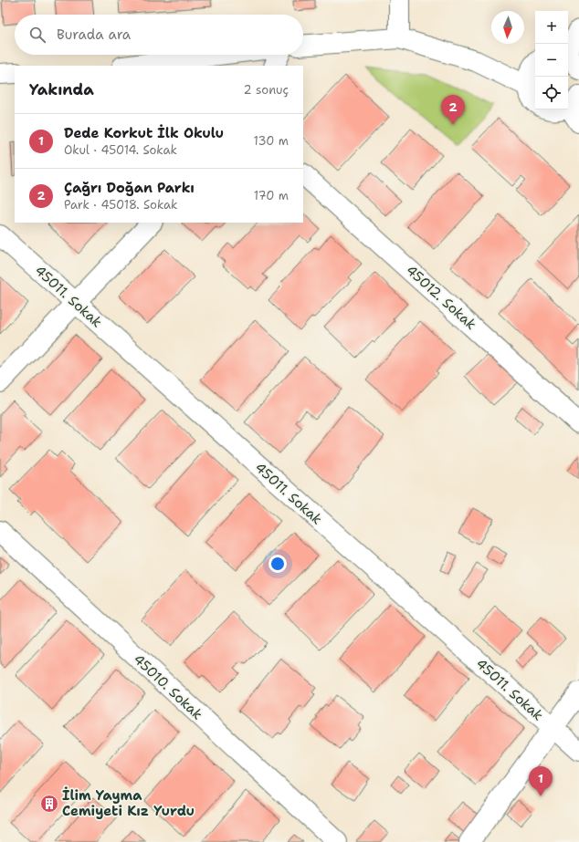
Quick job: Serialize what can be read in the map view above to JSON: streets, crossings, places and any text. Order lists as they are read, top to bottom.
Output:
{
  "streets": {
    "street": ["45011. Sokak", "45012. Sokak", "45010. Sokak"]
  },
  "places": {
    "building": ["İlim Yayma Cemiyeti Kız Yurdu"]
  },
  "north": "bottom",
  "page": {
    "map_buttons": ["+", "−"],
    "search": "Burada ara",
    "heading": ["Yakında", "2 sonuç"],
    "pins": ["2", "1"],
    "list": [
      {
        "mark": "1",
        "name": "Dede Korkut İlk Okulu",
        "note": "Okul · 45014. Sokak",
        "value": "130 m"
      },
      {
        "mark": "2",
        "name": "Çağrı Doğan Parkı",
        "note": "Park · 45018. Sokak",
        "value": "170 m"
      }
    ]
  }
}
